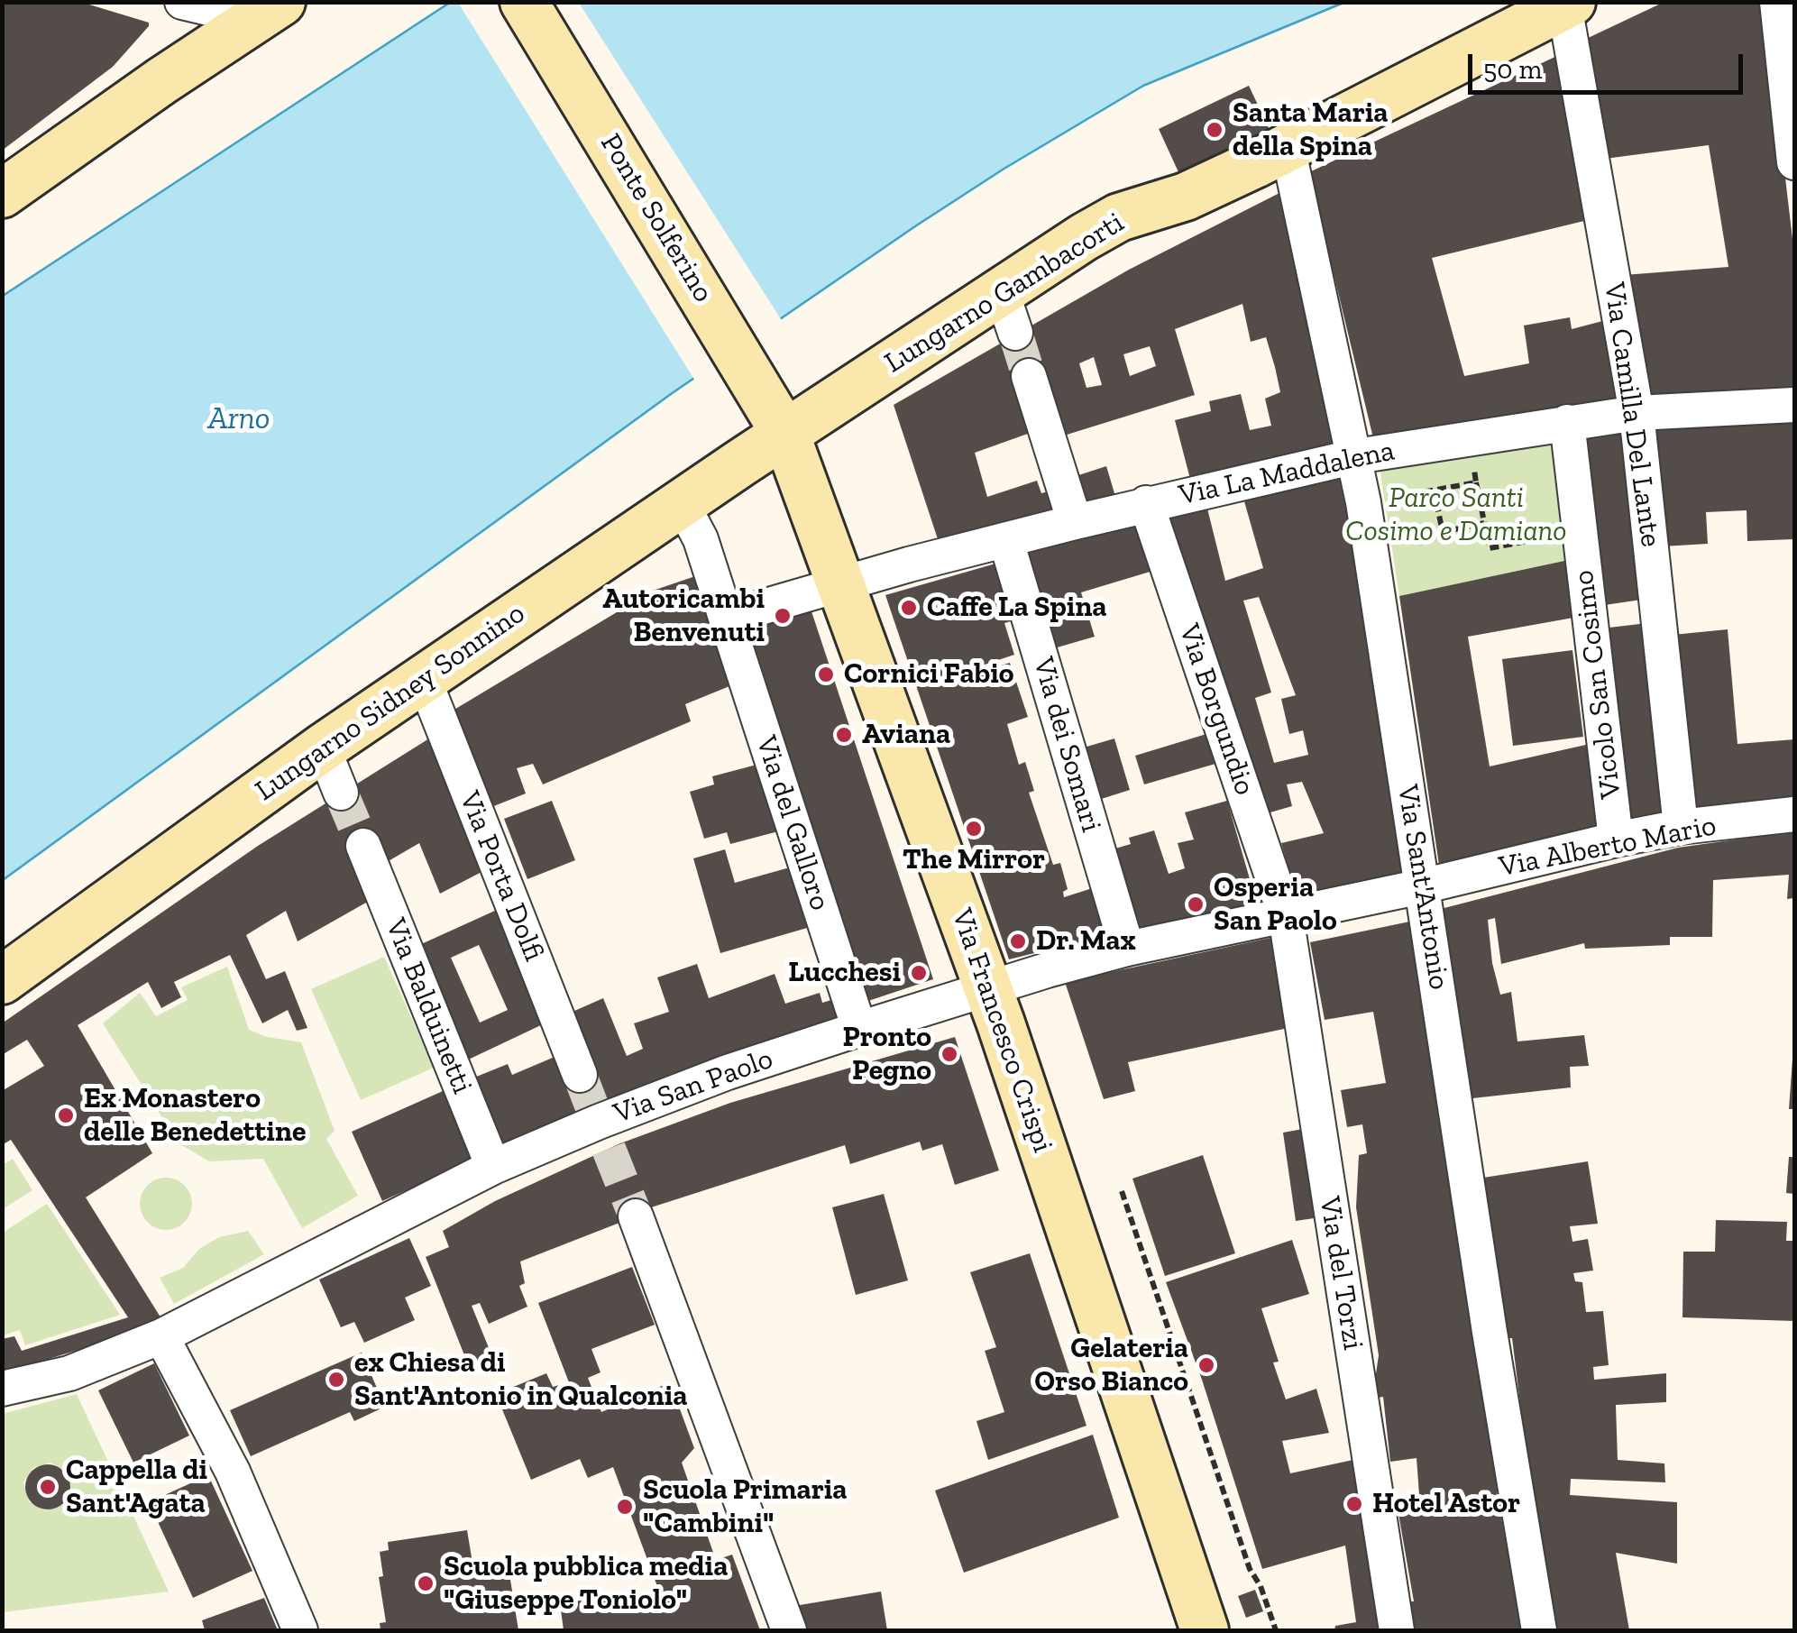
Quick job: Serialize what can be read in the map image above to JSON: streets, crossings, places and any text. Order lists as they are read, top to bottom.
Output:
{
  "streets": {
    "street": [
      "Ponte Solferino",
      "Lungarno Gambacorti",
      "Via Camilla Del Lante",
      "Via La Maddalena",
      "Vicolo San Cosimo",
      "Lungarno Sidney Sonnino",
      "Via Borgundio",
      "Via dei Somari",
      "Via del Galloro",
      "Via Alberto Mario",
      "Via Porta Dolfi",
      "Via Sant'Antonio",
      "Via Balduinetti",
      "Via Francesco Crispi",
      "Via San Paolo",
      "Via del Torzi"
    ]
  },
  "crossings": [
    ["Ponte Solferino", "Lungarno Gambacorti"],
    ["Ponte Solferino", "Lungarno Sidney Sonnino"],
    ["Ponte Solferino", "Via Francesco Crispi"],
    ["Lungarno Gambacorti", "Via Camilla Del Lante"],
    ["Lungarno Gambacorti", "Lungarno Sidney Sonnino"],
    ["Lungarno Gambacorti", "Via Sant'Antonio"],
    ["Lungarno Gambacorti", "Via Francesco Crispi"],
    ["Via Camilla Del Lante", "Via La Maddalena"],
    ["Via Camilla Del Lante", "Via Alberto Mario"],
    ["Via La Maddalena", "Vicolo San Cosimo"],
    ["Via La Maddalena", "Via Borgundio"],
    ["Via La Maddalena", "Via dei Somari"],
    ["Via La Maddalena", "Via del Galloro"],
    ["Via La Maddalena", "Via Sant'Antonio"],
    ["Via La Maddalena", "Via Francesco Crispi"],
    ["Vicolo San Cosimo", "Via Alberto Mario"],
    ["Lungarno Sidney Sonnino", "Via del Galloro"],
    ["Lungarno Sidney Sonnino", "Via Porta Dolfi"],
    ["Lungarno Sidney Sonnino", "Via Francesco Crispi"],
    ["Via Borgundio", "Via San Paolo"],
    ["Via Borgundio", "Via del Torzi"],
    ["Via dei Somari", "Via San Paolo"],
    ["Via del Galloro", "Via San Paolo"],
    ["Via Alberto Mario", "Via Sant'Antonio"],
    ["Via Alberto Mario", "Via San Paolo"],
    ["Via Sant'Antonio", "Via San Paolo"],
    ["Via Balduinetti", "Via San Paolo"],
    ["Via Francesco Crispi", "Via San Paolo"],
    ["Via San Paolo", "Via del Torzi"]
  ],
  "water": ["Arno"],
  "parks": ["Parco Santi Cosimo e Damiano"],
  "places": [
    "Santa Maria della Spina",
    "Caffe La Spina",
    "Autoricambi Benvenuti",
    "Cornici Fabio",
    "Aviana",
    "The Mirror",
    "Osperia San Paolo",
    "Dr. Max",
    "Lucchesi",
    "Pronto Pegno",
    "Ex Monastero delle Benedettine",
    "Gelateria Orso Bianco",
    "ex Chiesa di Sant'Antonio in Qualconia",
    "Cappella di Sant'Agata",
    "Hotel Astor",
    "Scuola Primaria \"Cambini\"",
    "Scuola pubblica media \"Giuseppe Toniolo\""
  ],
  "scale_bar": "50 m"
}
